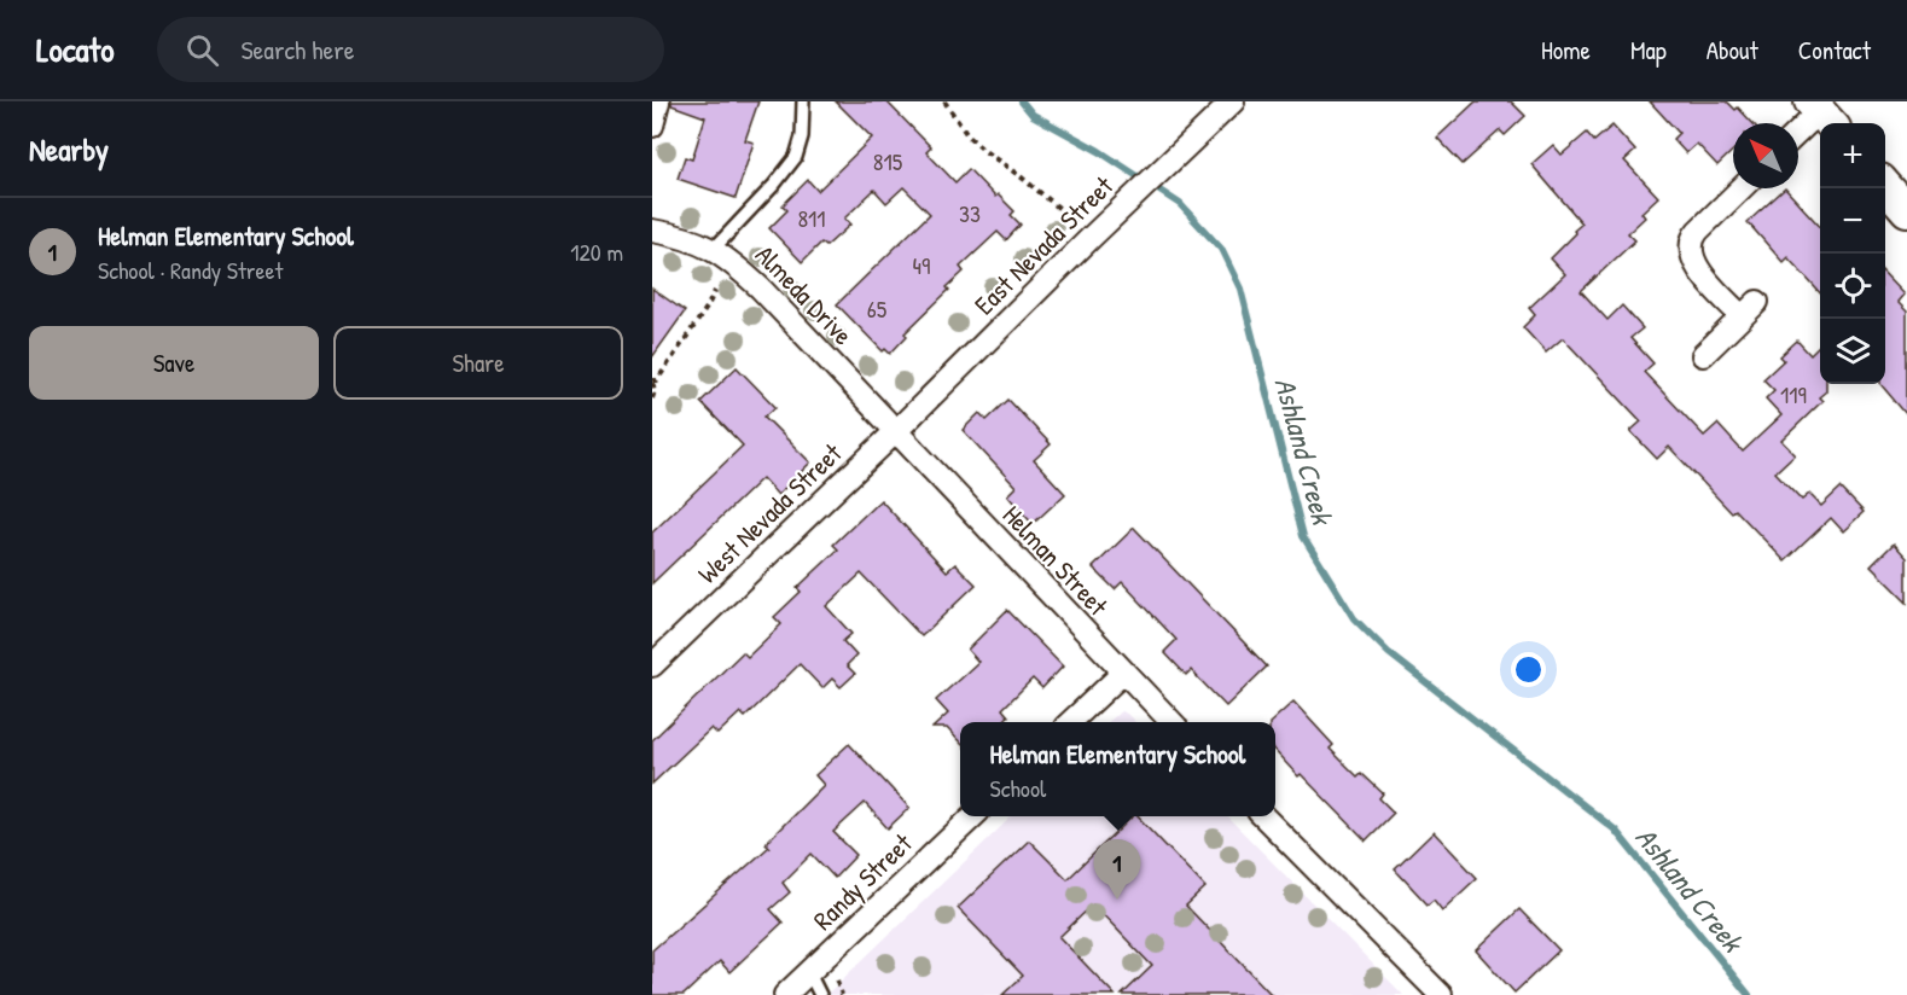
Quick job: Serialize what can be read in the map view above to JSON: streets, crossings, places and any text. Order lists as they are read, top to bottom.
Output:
{
  "streets": {
    "street": [
      "East Nevada Street",
      "Almeda Drive",
      "West Nevada Street",
      "Helman Street",
      "Randy Street"
    ]
  },
  "crossings": [
    ["East Nevada Street", "Almeda Drive"],
    ["East Nevada Street", "West Nevada Street"],
    ["East Nevada Street", "Helman Street"],
    ["Almeda Drive", "West Nevada Street"],
    ["Almeda Drive", "Helman Street"],
    ["West Nevada Street", "Helman Street"]
  ],
  "water": ["Ashland Creek"],
  "house_numbers": [
    "815",
    "33",
    "811",
    "49",
    "65",
    "119"
  ],
  "north": "top left",
  "page": {
    "header": "Locato",
    "search": "Search here",
    "nav": [
      "Home",
      "Map",
      "About",
      "Contact"
    ],
    "heading": "Nearby",
    "map_buttons": ["+", "−"],
    "list": [
      {
        "mark": "1",
        "name": "Helman Elementary School",
        "note": "School · Randy Street",
        "value": "120 m"
      }
    ],
    "buttons": ["Save", "Share"],
    "popup": ["Helman Elementary School", "School"],
    "pins": "1"
  }
}
